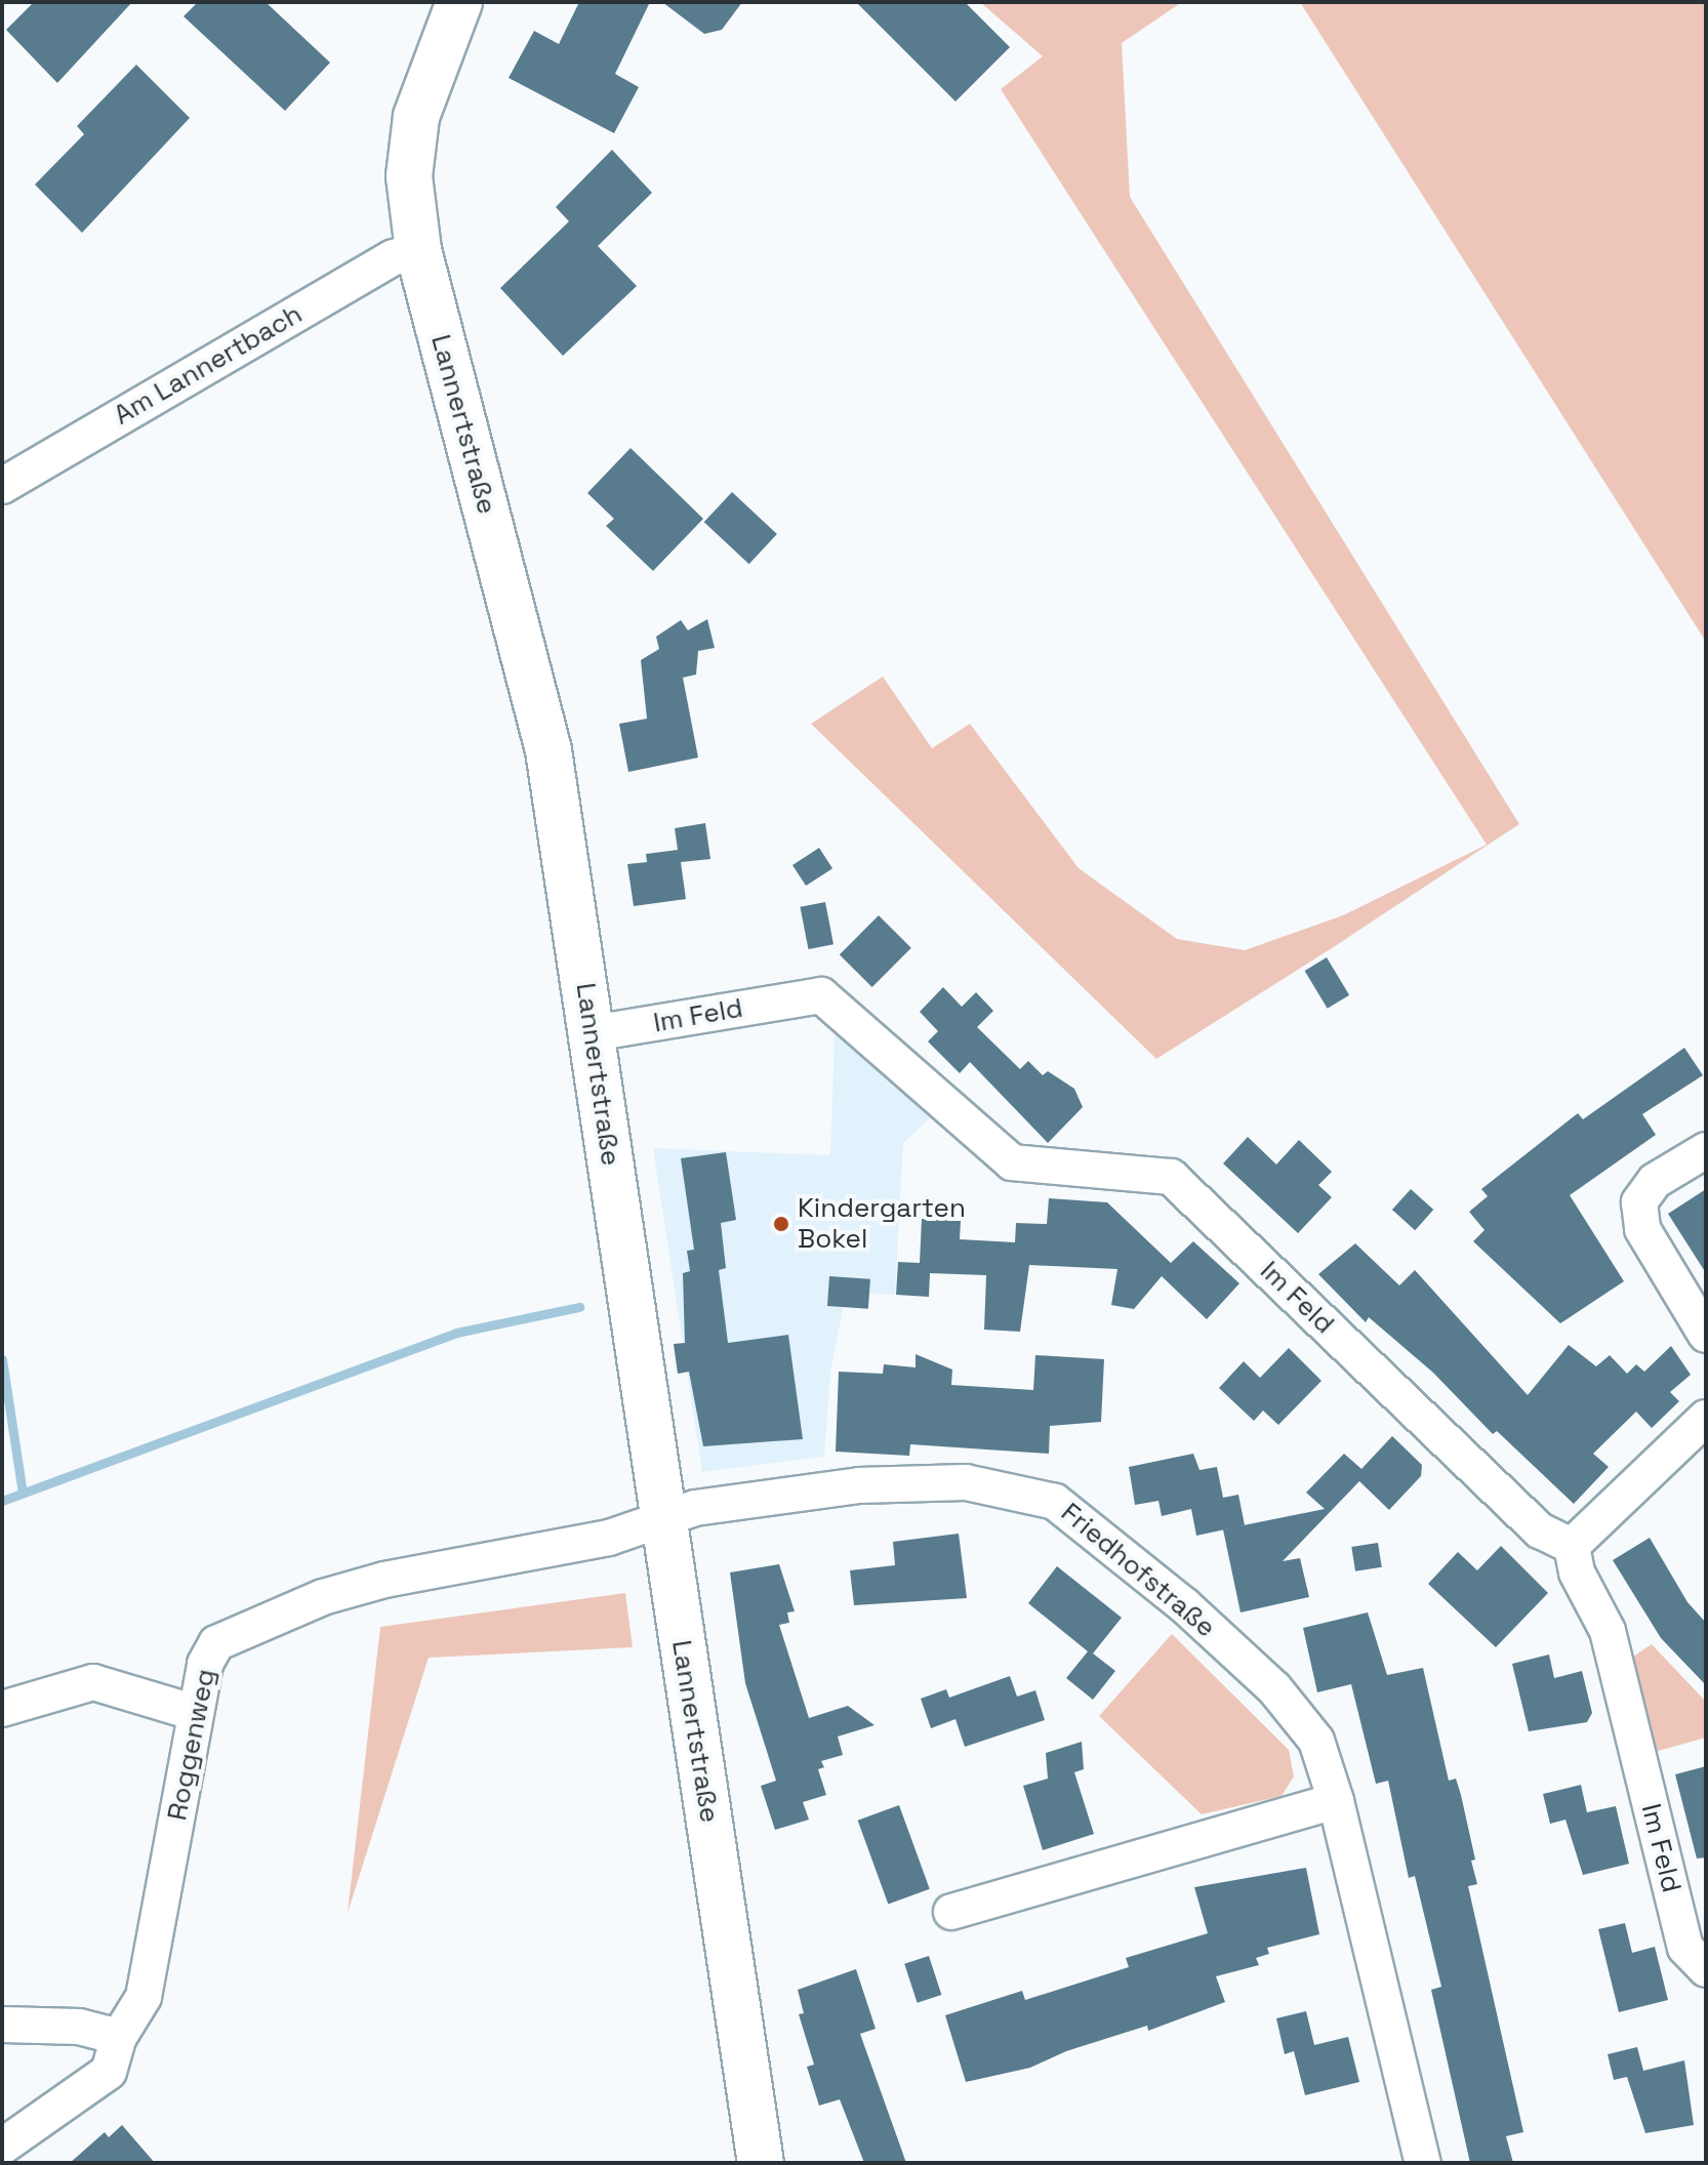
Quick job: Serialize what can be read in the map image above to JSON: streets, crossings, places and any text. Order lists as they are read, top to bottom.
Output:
{
  "streets": {
    "street": [
      "Am Lannertbach",
      "Lannertstraße",
      "Im Feld",
      "Friedhofstraße",
      "Roggenweg"
    ]
  },
  "crossings": [
    ["Am Lannertbach", "Lannertstraße"],
    ["Lannertstraße", "Im Feld"],
    ["Lannertstraße", "Friedhofstraße"],
    ["Lannertstraße", "Roggenweg"],
    ["Friedhofstraße", "Roggenweg"]
  ],
  "places": ["Kindergarten Bokel"]
}
